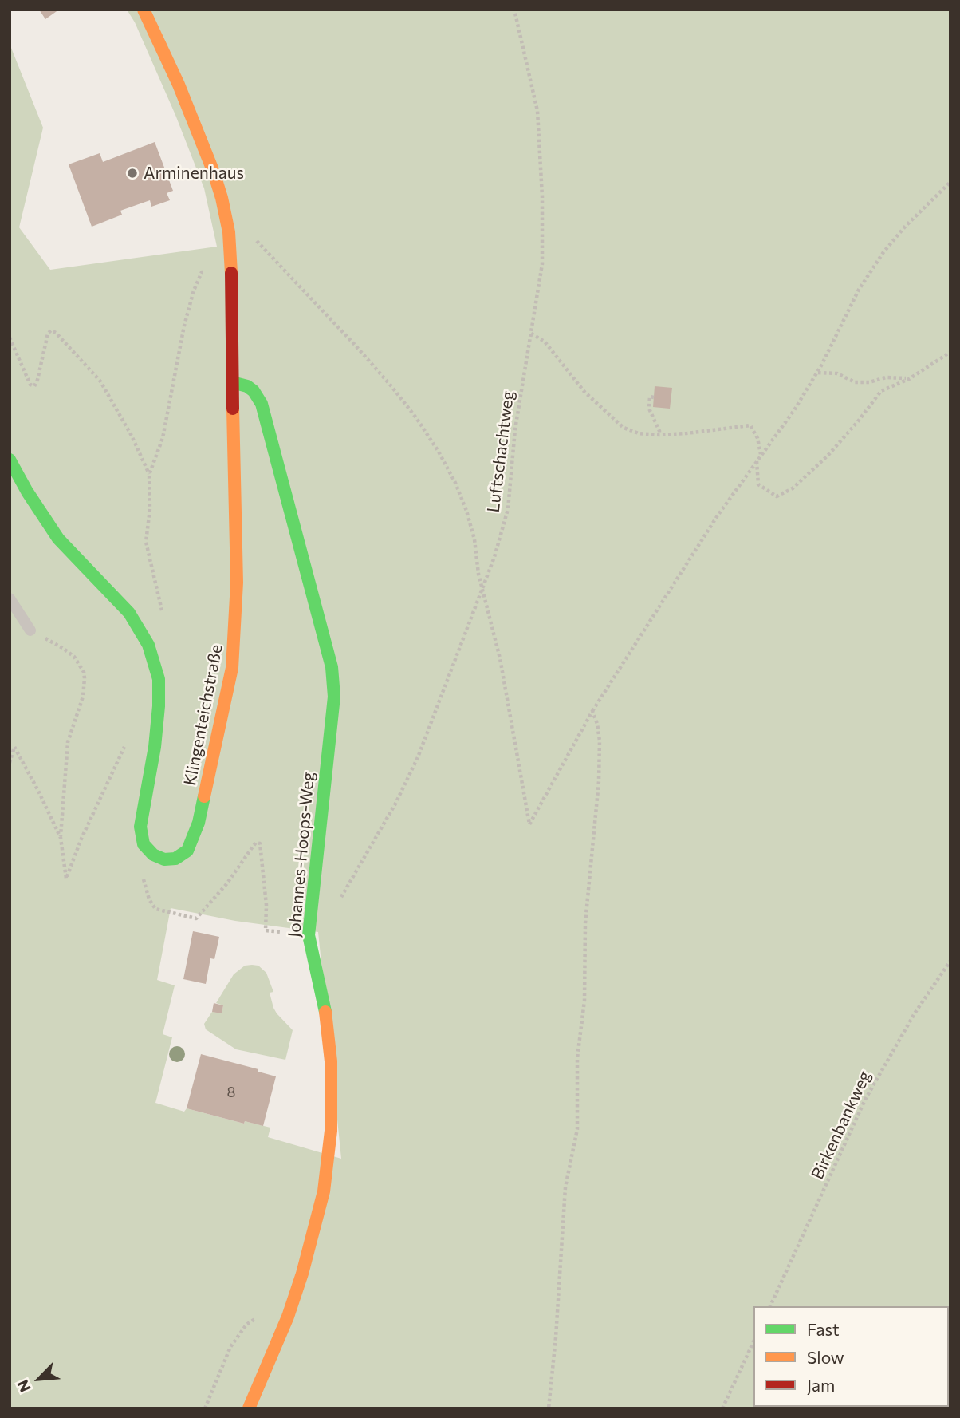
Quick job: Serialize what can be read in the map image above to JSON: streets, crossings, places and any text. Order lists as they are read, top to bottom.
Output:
{
  "streets": {
    "street": ["Klingenteichstraße", "Johannes-Hoops-Weg"],
    "path": ["Luftschachtweg", "Birkenbankweg"]
  },
  "crossings": [
    ["Klingenteichstraße", "Johannes-Hoops-Weg"]
  ],
  "places": ["Arminenhaus"],
  "house_numbers": ["8"],
  "legend": ["Fast", "Slow", "Jam"],
  "north": "bottom left"
}
